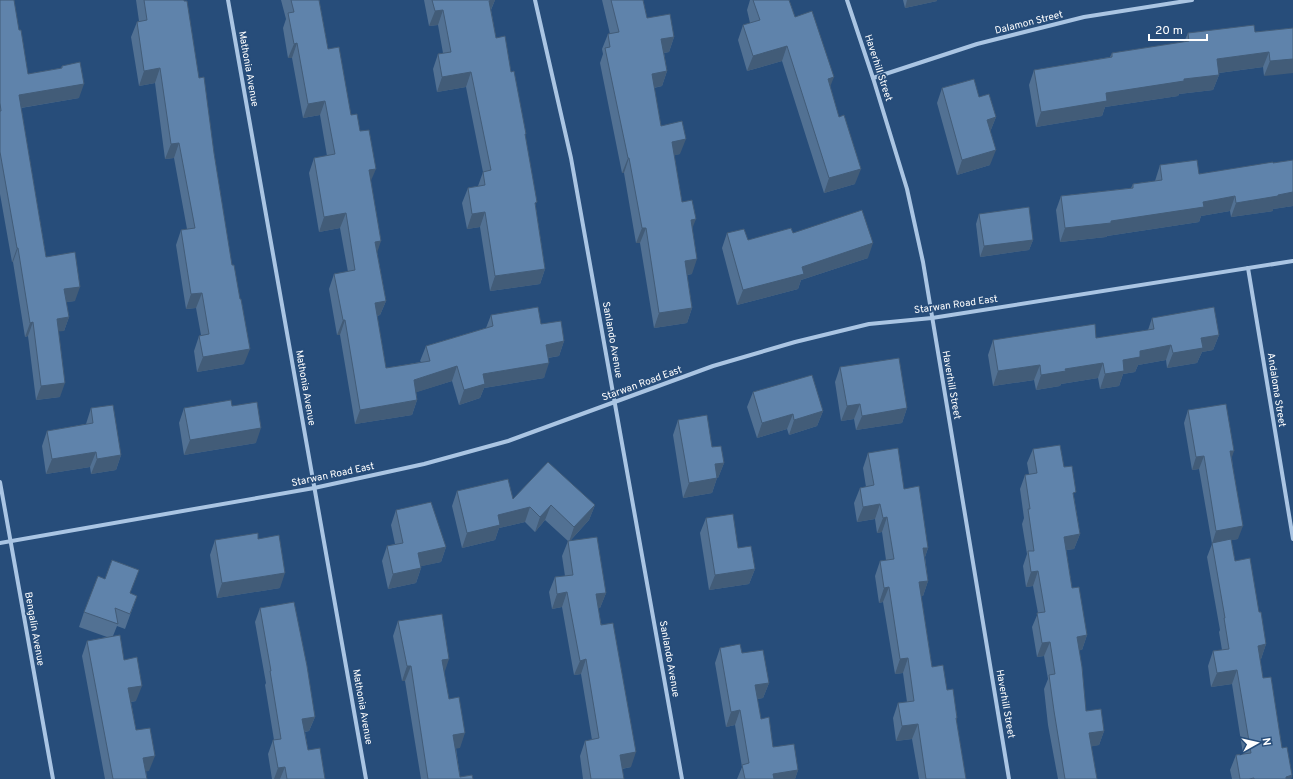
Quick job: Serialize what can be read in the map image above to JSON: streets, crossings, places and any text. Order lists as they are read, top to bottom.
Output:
{
  "streets": {
    "street": [
      "Dalamon Street",
      "Haverhill Street",
      "Mathonia Avenue",
      "Starwan Road East",
      "Sanlando Avenue",
      "Andaloma Street",
      "Bengalin Avenue"
    ]
  },
  "crossings": [
    ["Dalamon Street", "Haverhill Street"],
    ["Haverhill Street", "Starwan Road East"],
    ["Mathonia Avenue", "Starwan Road East"],
    ["Starwan Road East", "Sanlando Avenue"],
    ["Starwan Road East", "Andaloma Street"],
    ["Starwan Road East", "Bengalin Avenue"]
  ],
  "scale_bar": "20 m",
  "north": "right"
}
